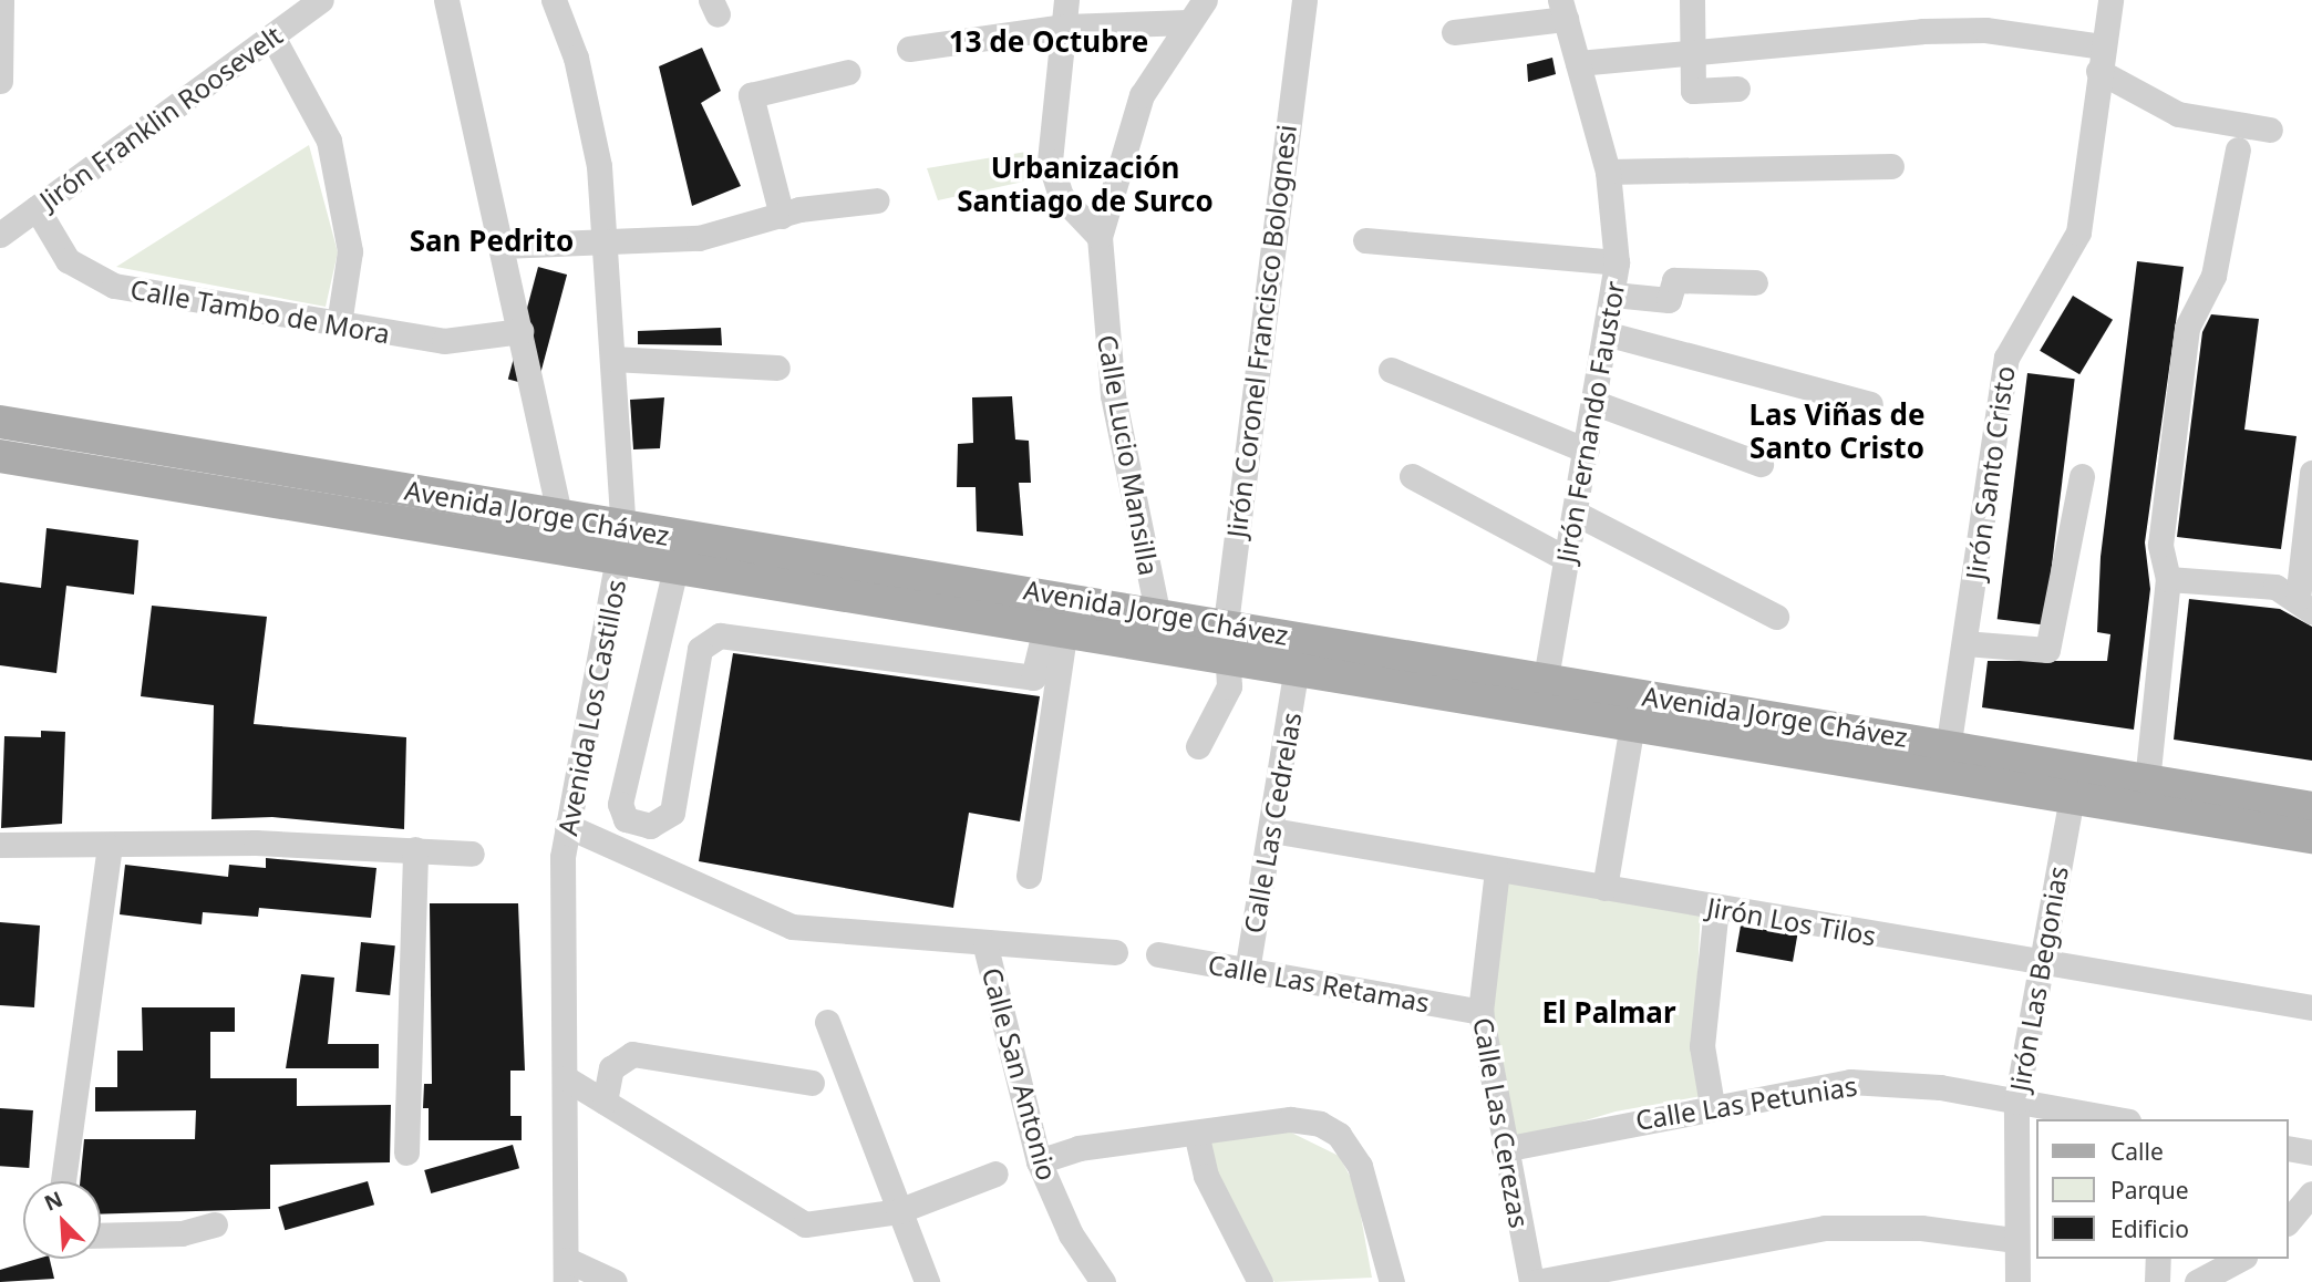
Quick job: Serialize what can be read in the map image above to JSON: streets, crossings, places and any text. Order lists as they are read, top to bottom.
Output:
{
  "streets": {
    "main road": ["Avenida Jorge Chávez"],
    "street": [
      "Jirón Franklin Roosevelt",
      "Calle Tambo de Mora",
      "Jirón Coronel Francisco Bolognesi",
      "Jirón Fernando Faustor",
      "Calle Lucio Mansilla",
      "Jirón Santo Cristo",
      "Avenida Los Castillos",
      "Calle Las Cedrelas",
      "Jirón Los Tilos",
      "Jirón Las Begonias",
      "Calle Las Retamas",
      "Calle San Antonio",
      "Calle Las Petunias",
      "Calle Las Cerezas"
    ]
  },
  "crossings": [
    ["Jirón Franklin Roosevelt", "Calle Tambo de Mora"],
    ["Jirón Coronel Francisco Bolognesi", "Avenida Jorge Chávez"],
    ["Jirón Fernando Faustor", "Avenida Jorge Chávez"],
    ["Calle Lucio Mansilla", "Avenida Jorge Chávez"],
    ["Jirón Santo Cristo", "Avenida Jorge Chávez"],
    ["Avenida Jorge Chávez", "Avenida Los Castillos"],
    ["Avenida Jorge Chávez", "Calle Las Cedrelas"],
    ["Avenida Jorge Chávez", "Jirón Las Begonias"],
    ["Avenida Los Castillos", "Calle San Antonio"],
    ["Calle Las Cedrelas", "Jirón Los Tilos"],
    ["Calle Las Cedrelas", "Calle Las Retamas"],
    ["Jirón Los Tilos", "Jirón Las Begonias"],
    ["Jirón Los Tilos", "Calle Las Cerezas"],
    ["Jirón Las Begonias", "Calle Las Petunias"],
    ["Calle Las Retamas", "Calle Las Cerezas"],
    ["Calle Las Petunias", "Calle Las Cerezas"]
  ],
  "districts": [
    "13 de Octubre",
    "Urbanización Santiago de Surco",
    "San Pedrito",
    "Las Viñas de Santo Cristo",
    "El Palmar"
  ],
  "legend": ["Calle", "Parque", "Edificio"],
  "north": "top left"
}
